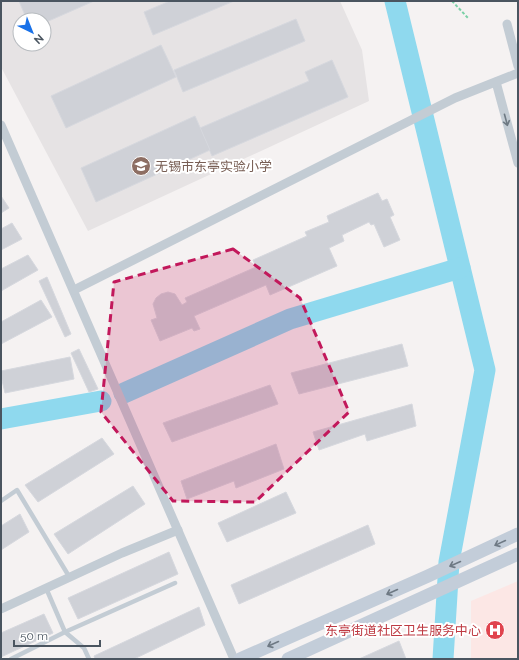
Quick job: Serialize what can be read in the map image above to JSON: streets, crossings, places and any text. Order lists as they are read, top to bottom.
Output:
{
  "places": {
    "school or university": ["无锡市东亭实验小学"],
    "hospital": ["东亭街道社区卫生服务中心"]
  },
  "scale_bar": "50 m",
  "north": "bottom right"
}
